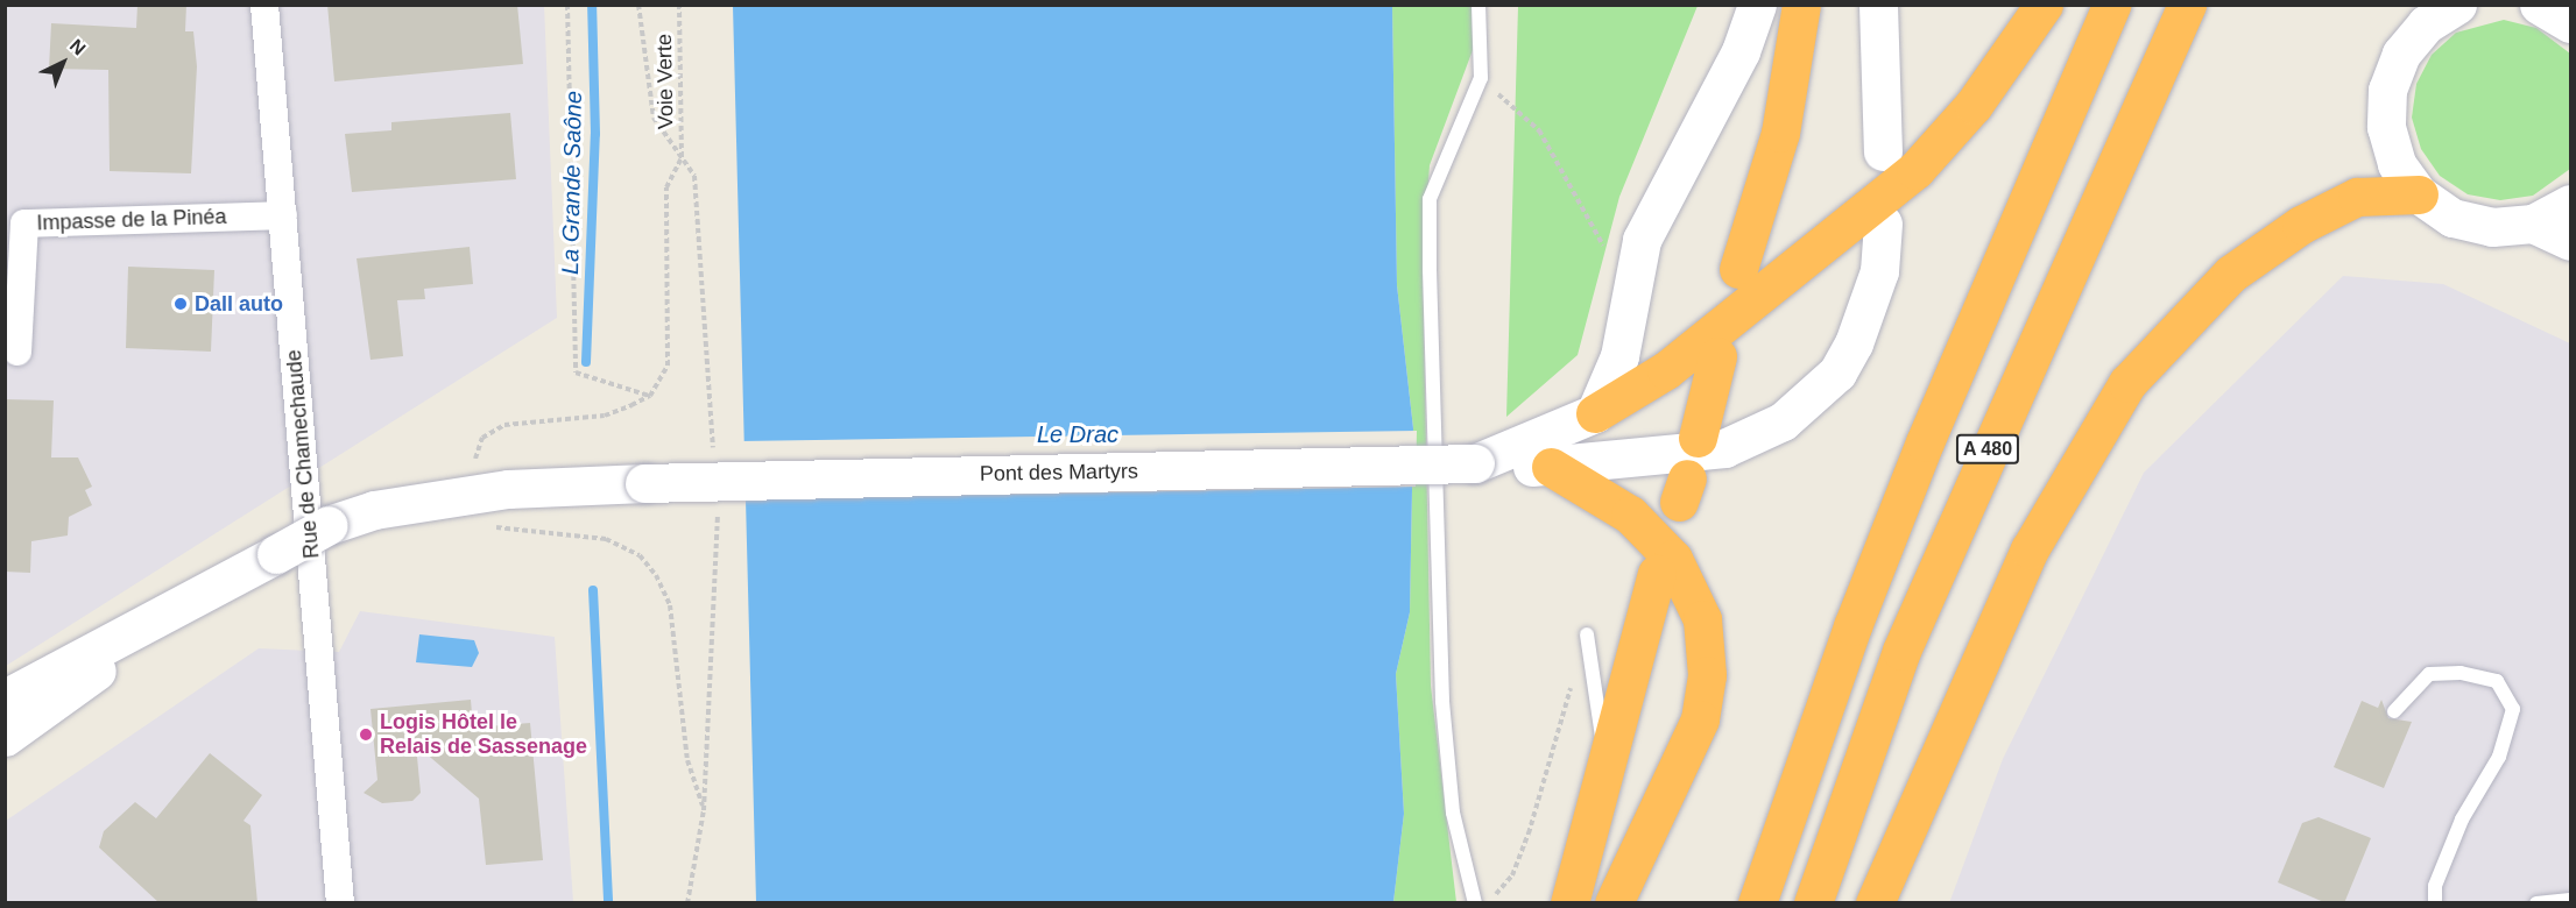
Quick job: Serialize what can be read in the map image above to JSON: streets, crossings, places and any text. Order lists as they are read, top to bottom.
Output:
{
  "streets": {
    "highway": ["A 480"],
    "main road": ["Pont des Martyrs"],
    "street": ["Impasse de la Pinéa", "Rue de Chamechaude"],
    "path": ["Voie Verte"]
  },
  "crossings": [
    ["Impasse de la Pinéa", "Rue de Chamechaude"]
  ],
  "water": ["La Grande Saône", "Le Drac"],
  "places": ["Dall auto", "Logis Hôtel le Relais de Sassenage"],
  "north": "top right"
}
